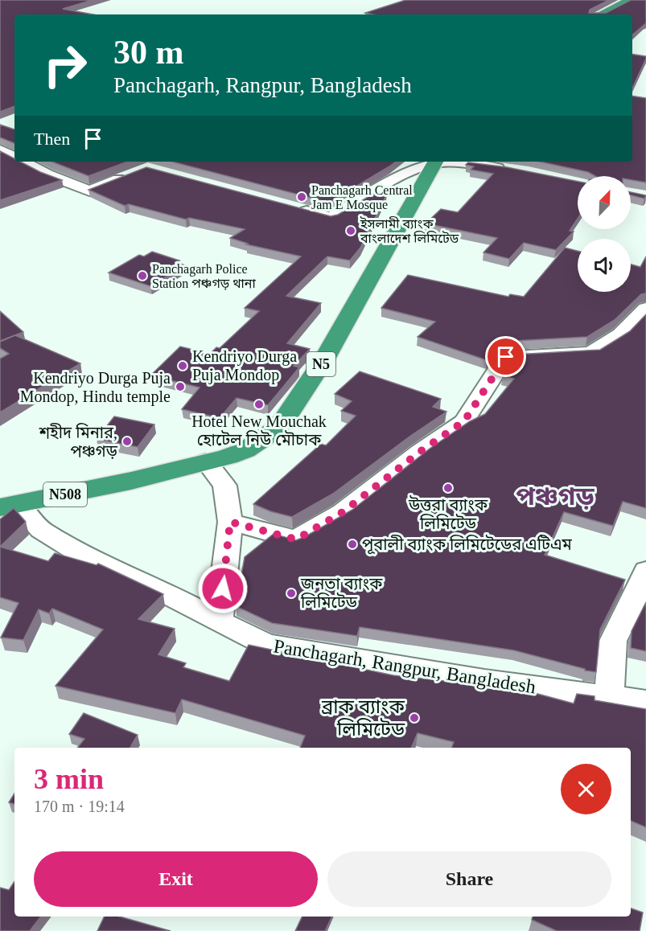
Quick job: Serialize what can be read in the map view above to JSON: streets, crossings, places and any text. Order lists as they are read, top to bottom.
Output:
{
  "streets": {
    "highway": ["N5", "N508"],
    "street": ["Panchagarh, Rangpur, Bangladesh"]
  },
  "crossings": [
    ["N5", "N508"],
    ["N508", "Panchagarh, Rangpur, Bangladesh"]
  ],
  "districts": ["পঞ্চগড়"],
  "places": [
    "Panchagarh Central Jam E Mosque",
    "ইসলামী ব্যাংক বাংলাদেশ লিমিটেড",
    "Panchagarh Police Station পঞ্চগড় থানা",
    "Kendriyo Durga Puja Mondop",
    "Kendriyo Durga Puja Mondop, Hindu temple",
    "Hotel New Mouchak হোটেল নিউ মৌচাক",
    "শহীদ মিনার, পঞ্চগড়",
    "উত্তরা ব্যাংক লিমিটেড",
    "পূবালী ব্যাংক লিমিটেডের এটিএম",
    "জনতা ব্যাংক লিমিটেড",
    "ব্রাক ব্যাংক লিমিটেড"
  ],
  "north": "top right",
  "page": {
    "turn": ["30 m", "Panchagarh, Rangpur, Bangladesh"],
    "then": "Then",
    "heading": ["3 min", "170 m · 19:14"],
    "buttons": ["Exit", "Share"]
  }
}
